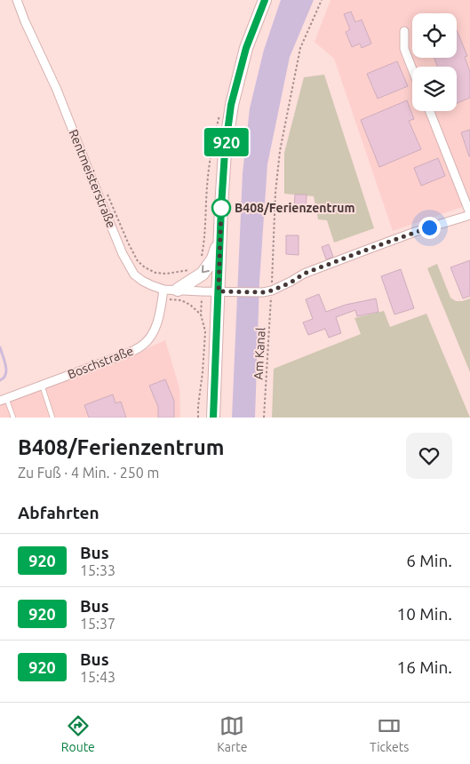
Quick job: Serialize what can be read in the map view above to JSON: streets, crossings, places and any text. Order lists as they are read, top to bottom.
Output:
{
  "streets": {
    "street": ["Rentmeisterstraße", "Boschstraße"],
    "path": ["Am Kanal"]
  },
  "crossings": [
    ["Rentmeisterstraße", "Am Kanal"],
    ["Rentmeisterstraße", "Boschstraße"]
  ],
  "places": ["B408/Ferienzentrum"],
  "lines": ["bus line 920"],
  "page": {
    "on_map": "920",
    "heading": [
      ["B408/Ferienzentrum", "Zu Fuß · 4 Min. · 250 m"],
      "Abfahrten"
    ],
    "list": [
      {
        "mark": "920",
        "name": "Bus",
        "note": "15:33",
        "value": "6 Min."
      },
      {
        "mark": "920",
        "name": "Bus",
        "note": "15:37",
        "value": "10 Min."
      },
      {
        "mark": "920",
        "name": "Bus",
        "note": "15:43",
        "value": "16 Min."
      }
    ],
    "tabs": ["Route", "Karte", "Tickets"]
  }
}
